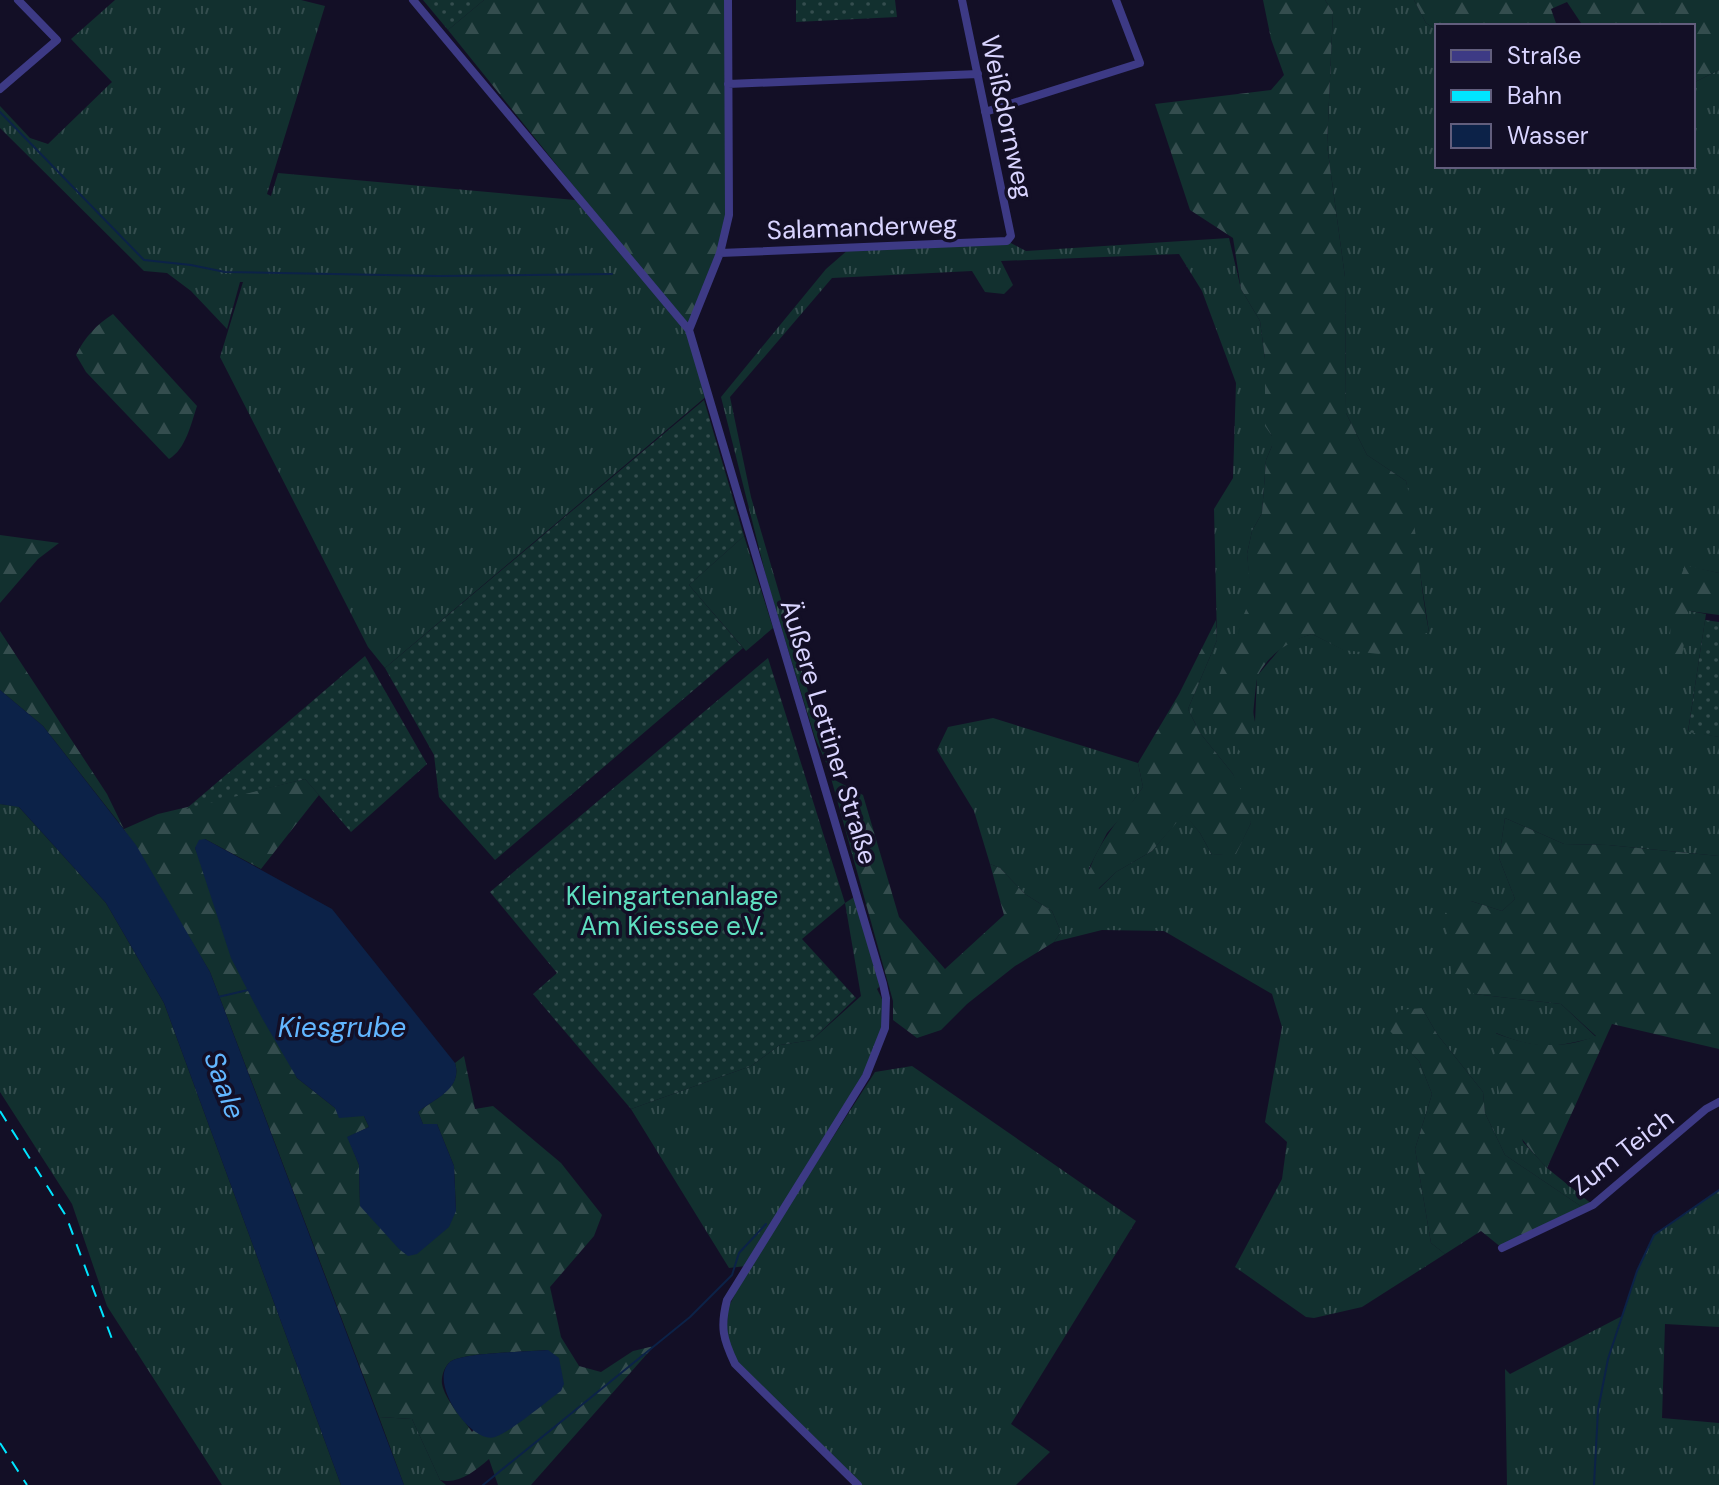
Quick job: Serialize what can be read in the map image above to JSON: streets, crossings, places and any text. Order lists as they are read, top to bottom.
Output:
{
  "streets": {
    "street": [
      "Weißdornweg",
      "Salamanderweg",
      "Äußere Lettiner Straße",
      "Zum Teich"
    ]
  },
  "crossings": [
    ["Weißdornweg", "Salamanderweg"]
  ],
  "water": ["Kiesgrube", "Saale"],
  "parks": ["Kleingartenanlage Am Kiessee e.V."],
  "legend": ["Straße", "Bahn", "Wasser"]
}
